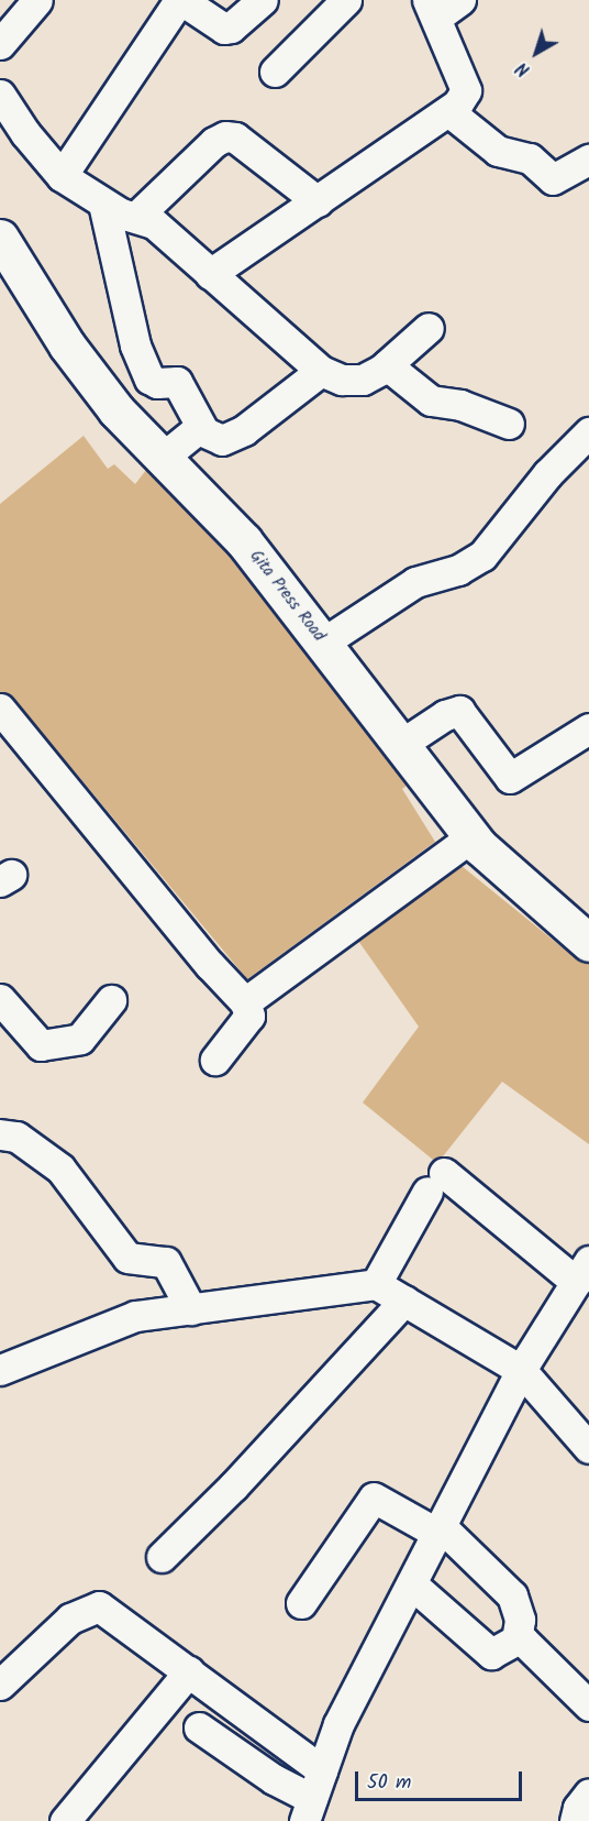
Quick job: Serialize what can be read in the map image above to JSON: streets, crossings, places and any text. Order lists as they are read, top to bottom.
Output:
{
  "streets": {
    "main road": ["Gita Press Road"]
  },
  "scale_bar": "50 m",
  "north": "bottom left"
}
